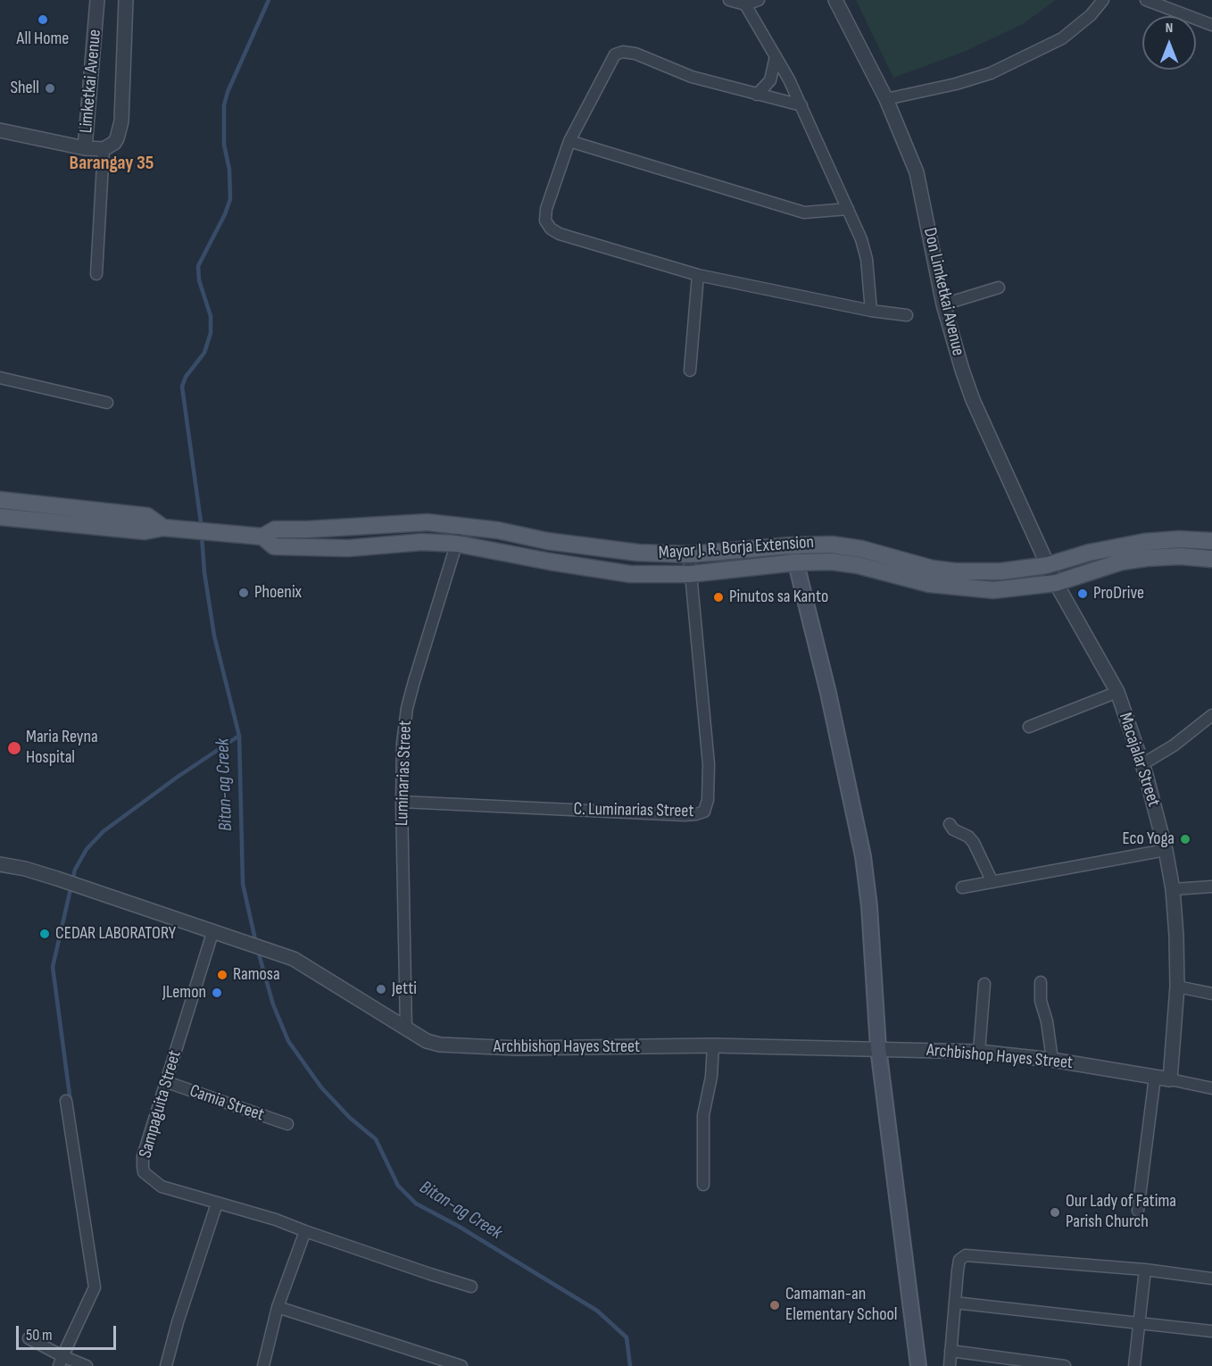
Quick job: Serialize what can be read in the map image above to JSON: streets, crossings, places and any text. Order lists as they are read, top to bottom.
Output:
{
  "streets": {
    "main road": ["Mayor J. R. Borja Extension"],
    "street": [
      "Limketkai Avenue",
      "Don Limketkai Avenue",
      "Macajalar Street",
      "Luminarias Street",
      "C. Luminarias Street",
      "Archbishop Hayes Street",
      "Camia Street",
      "Sampaguita Street"
    ]
  },
  "crossings": [
    ["Don Limketkai Avenue", "Mayor J. R. Borja Extension"],
    ["Don Limketkai Avenue", "Macajalar Street"],
    ["Mayor J. R. Borja Extension", "Macajalar Street"],
    ["Mayor J. R. Borja Extension", "Luminarias Street"],
    ["Mayor J. R. Borja Extension", "C. Luminarias Street"],
    ["Macajalar Street", "Archbishop Hayes Street"],
    ["Luminarias Street", "C. Luminarias Street"],
    ["Luminarias Street", "Archbishop Hayes Street"],
    ["Archbishop Hayes Street", "Sampaguita Street"],
    ["Camia Street", "Sampaguita Street"]
  ],
  "districts": ["Barangay 35"],
  "water": ["Bitan-ag Creek"],
  "places": [
    "All Home",
    "Shell",
    "Phoenix",
    "ProDrive",
    "Pinutos sa Kanto",
    "Maria Reyna Hospital",
    "Eco Yoga",
    "CEDAR LABORATORY",
    "Ramosa",
    "Jetti",
    "JLemon",
    "Our Lady of Fatima Parish Church",
    "Camaman-an Elementary School"
  ],
  "scale_bar": "50 m",
  "north": "top"
}
